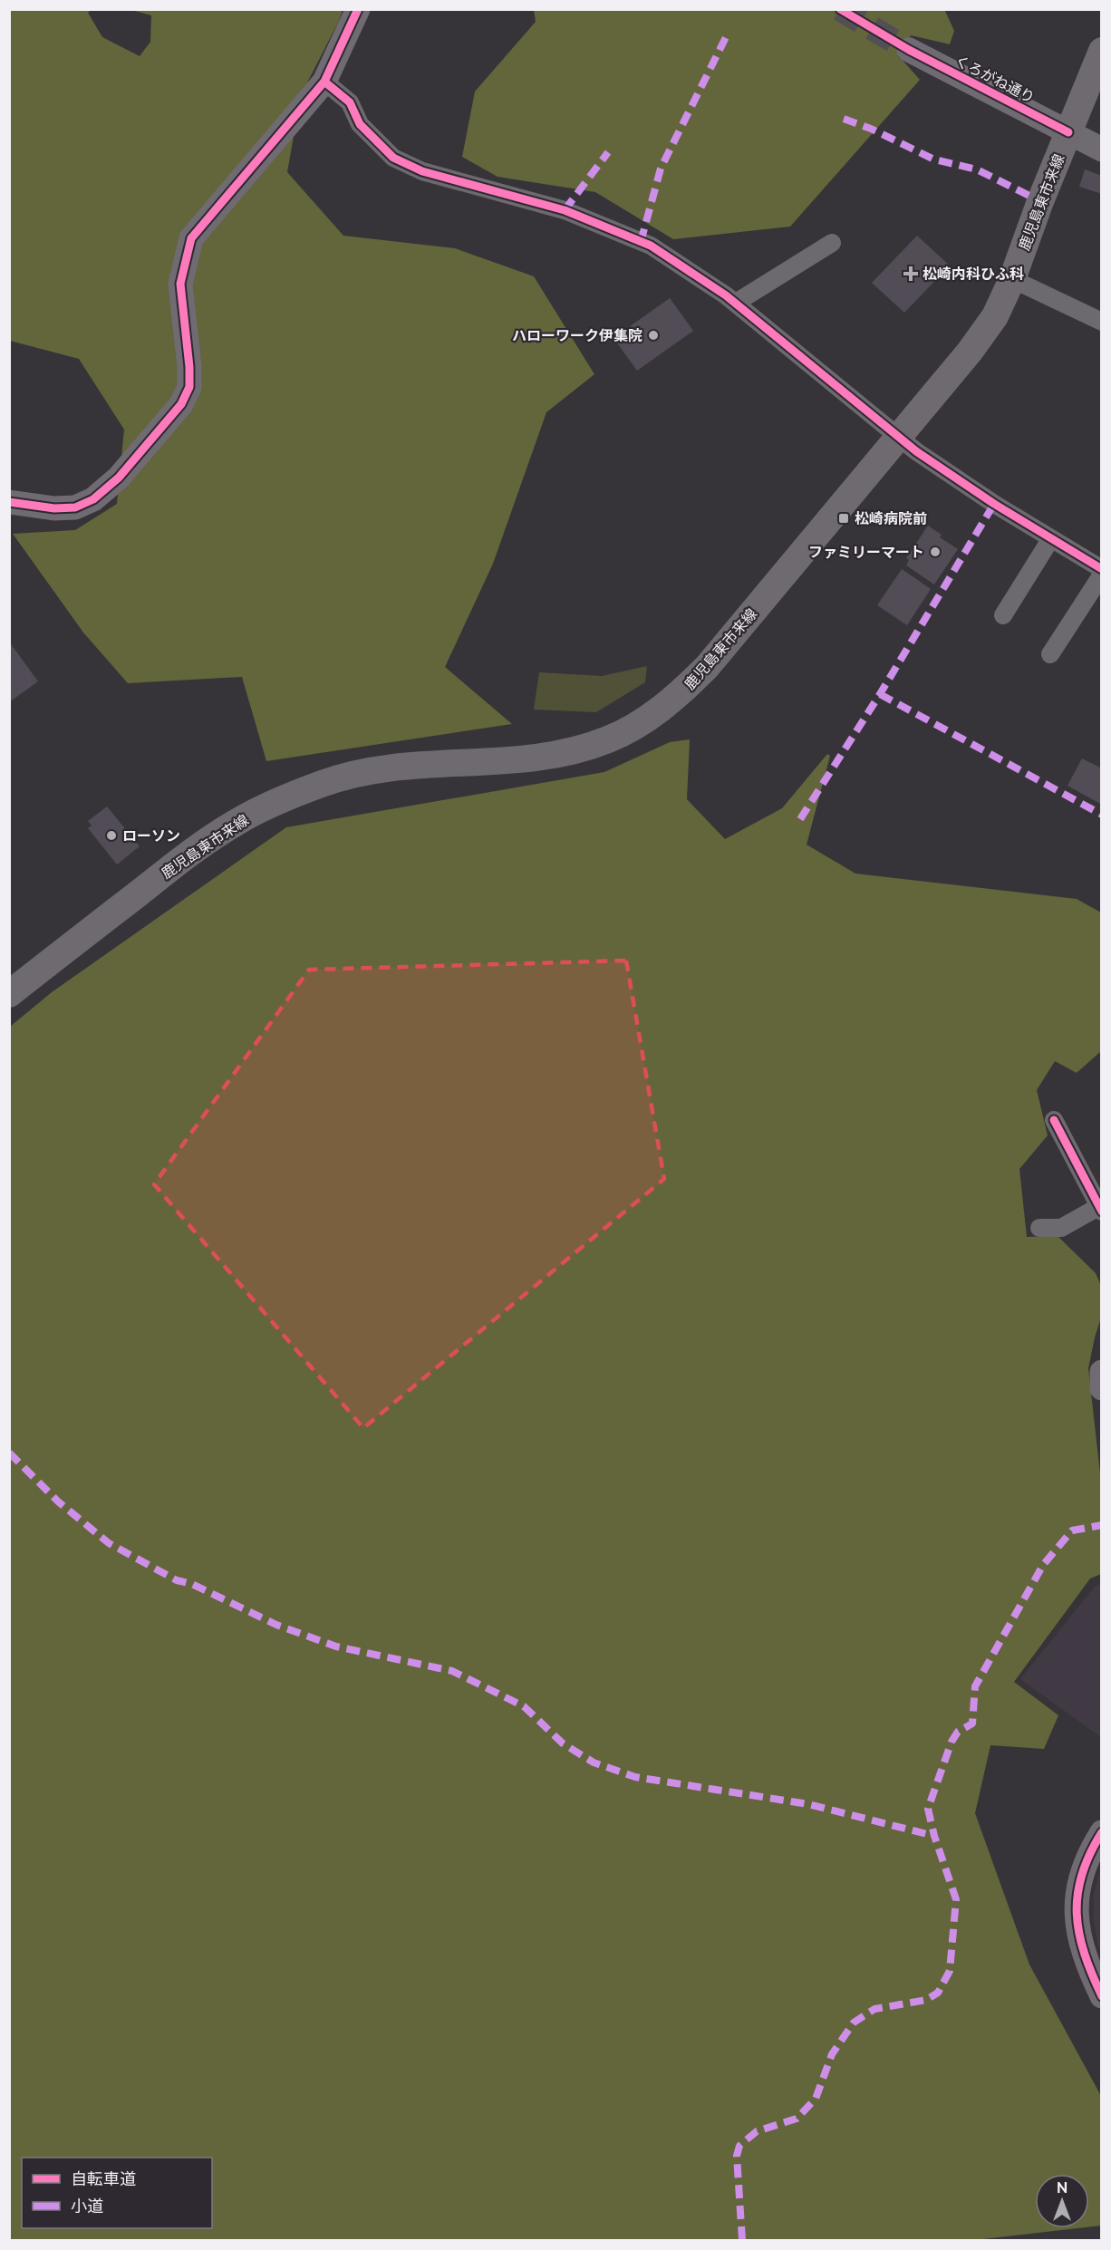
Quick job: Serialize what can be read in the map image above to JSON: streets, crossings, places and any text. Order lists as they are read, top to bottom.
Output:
{
  "streets": {
    "main road": ["鹿児島東市来線"],
    "street": ["くろがね通り"]
  },
  "crossings": [
    ["くろがね通り", "鹿児島東市来線"]
  ],
  "places": {
    "health": ["松崎内科ひふ科"],
    "other": ["ハローワーク伊集院", "ファミリーマート", "ローソン"],
    "transit": ["松崎病院前"]
  },
  "legend": ["自転車道", "小道"],
  "north": "top"
}
